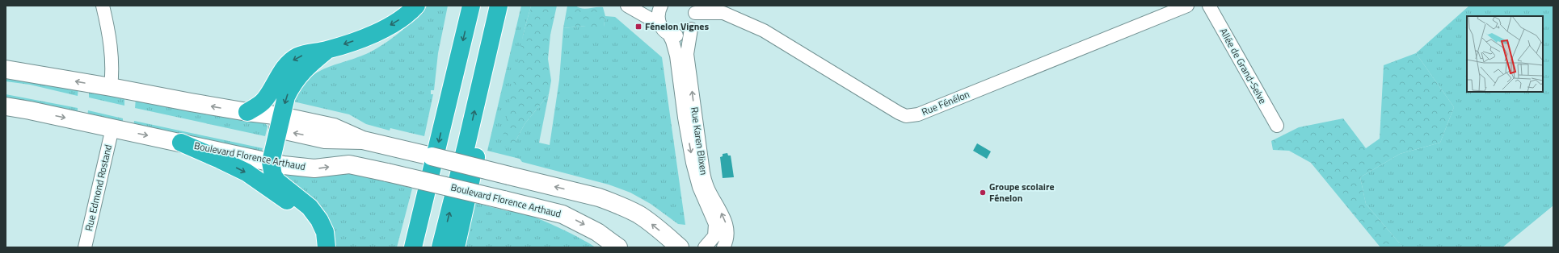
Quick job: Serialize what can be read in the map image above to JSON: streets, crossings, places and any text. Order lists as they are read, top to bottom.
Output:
{
  "streets": {
    "main road": ["Boulevard Florence Arthaud"],
    "street": [
      "Allée de Grand-Selve",
      "Rue Fénélon",
      "Rue Karen Blixen",
      "Rue Edmond Rostand"
    ]
  },
  "crossings": [
    ["Rue Fénélon", "Rue Karen Blixen"],
    ["Boulevard Florence Arthaud", "Rue Edmond Rostand"]
  ],
  "places": {
    "transit": ["Fénelon Vignes"],
    "other": ["Groupe scolaire Fénelon"]
  }
}
